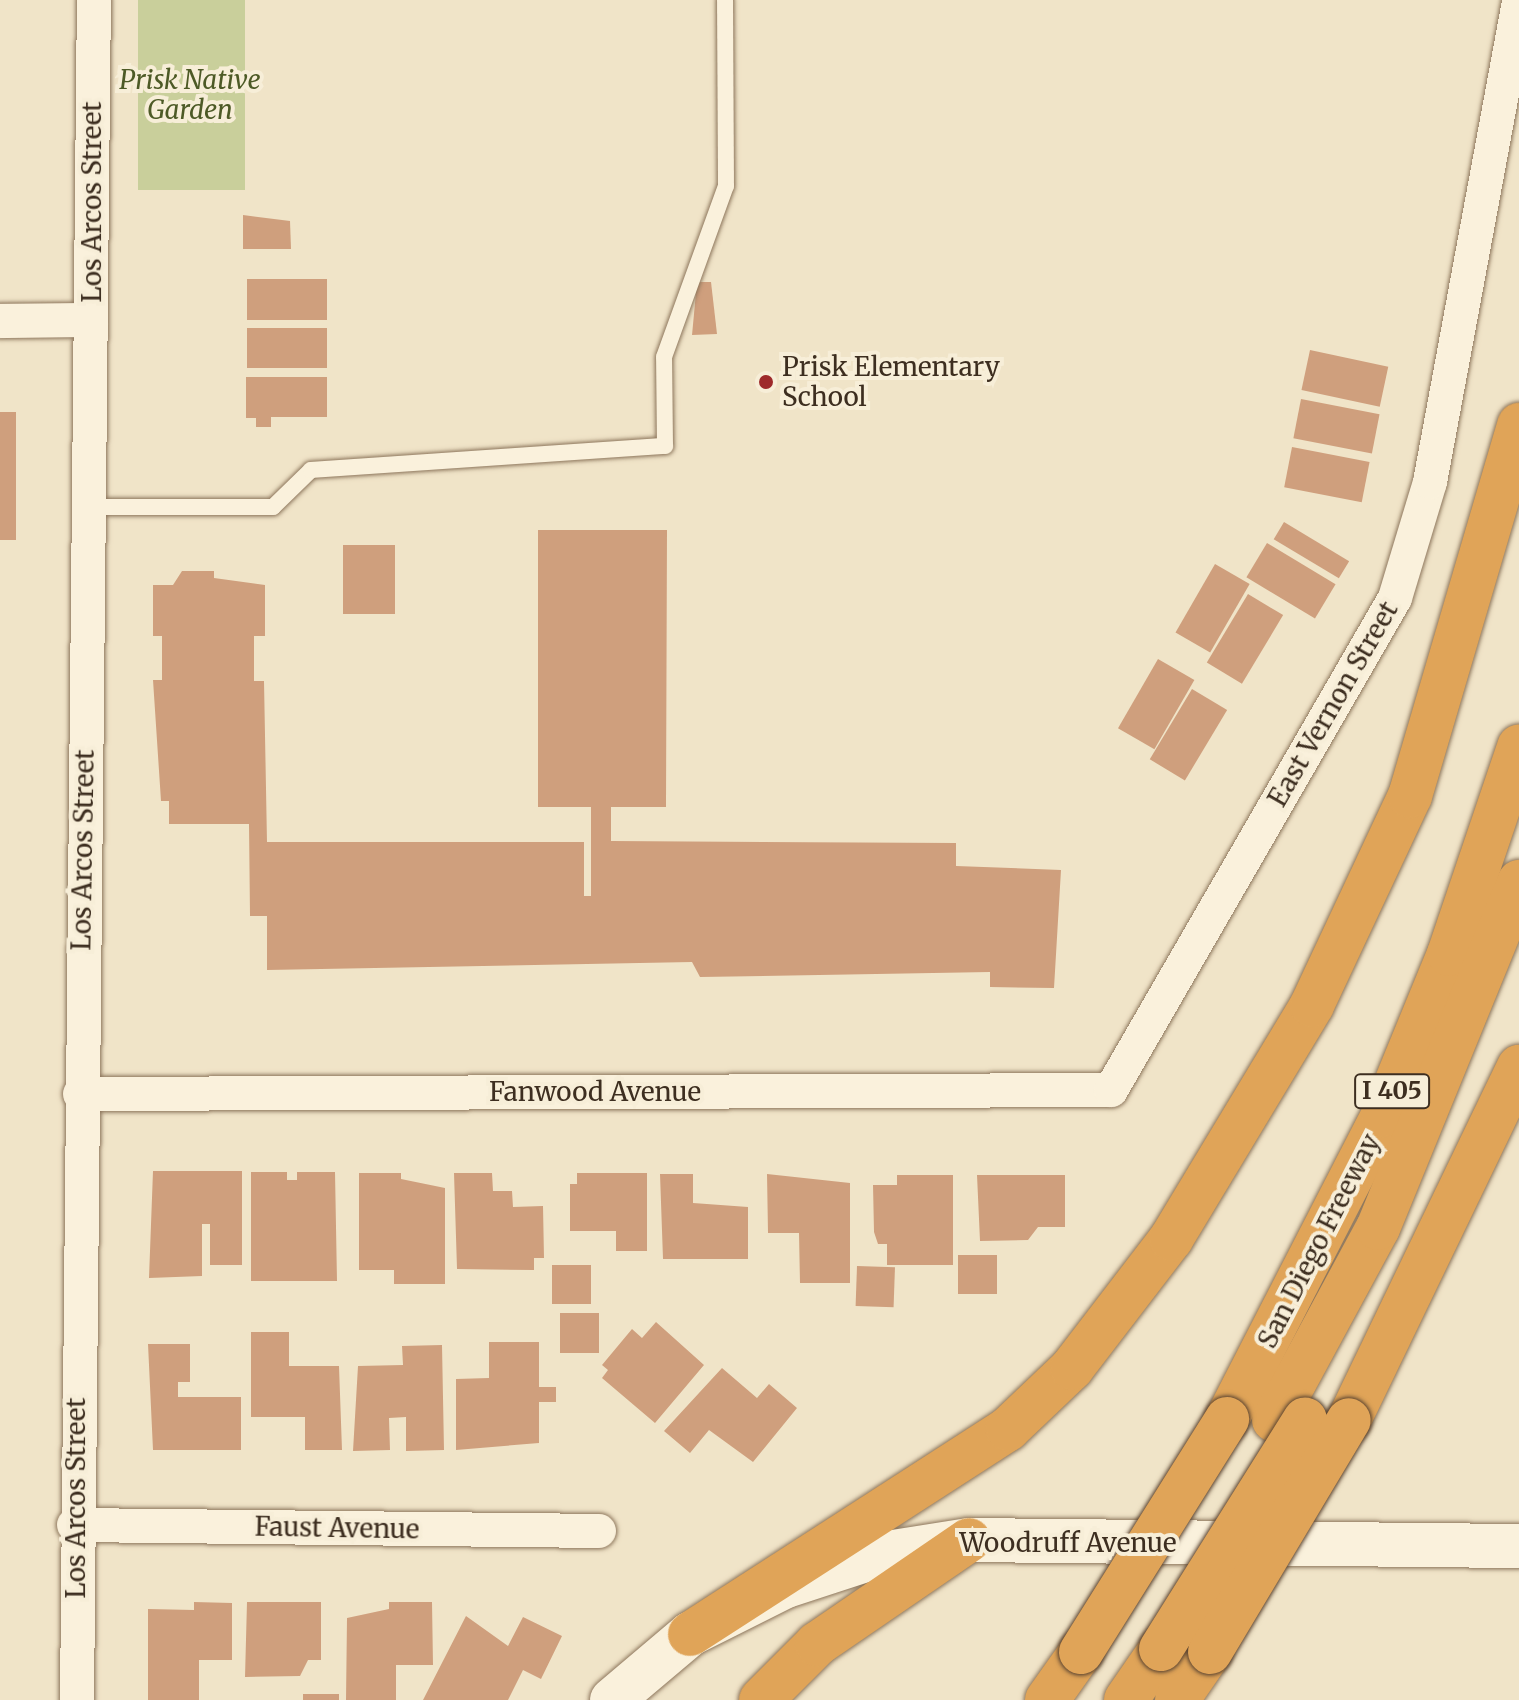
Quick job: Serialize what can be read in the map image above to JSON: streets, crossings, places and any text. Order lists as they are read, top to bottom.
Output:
{
  "streets": {
    "highway": ["I 405", "San Diego Freeway"],
    "main road": ["Woodruff Avenue"],
    "street": [
      "Los Arcos Street",
      "East Vernon Street",
      "Fanwood Avenue",
      "Faust Avenue"
    ]
  },
  "crossings": [
    ["Los Arcos Street", "Fanwood Avenue"],
    ["Los Arcos Street", "Faust Avenue"],
    ["East Vernon Street", "Fanwood Avenue"]
  ],
  "parks": ["Prisk Native Garden"],
  "places": ["Prisk Elementary School"]
}
